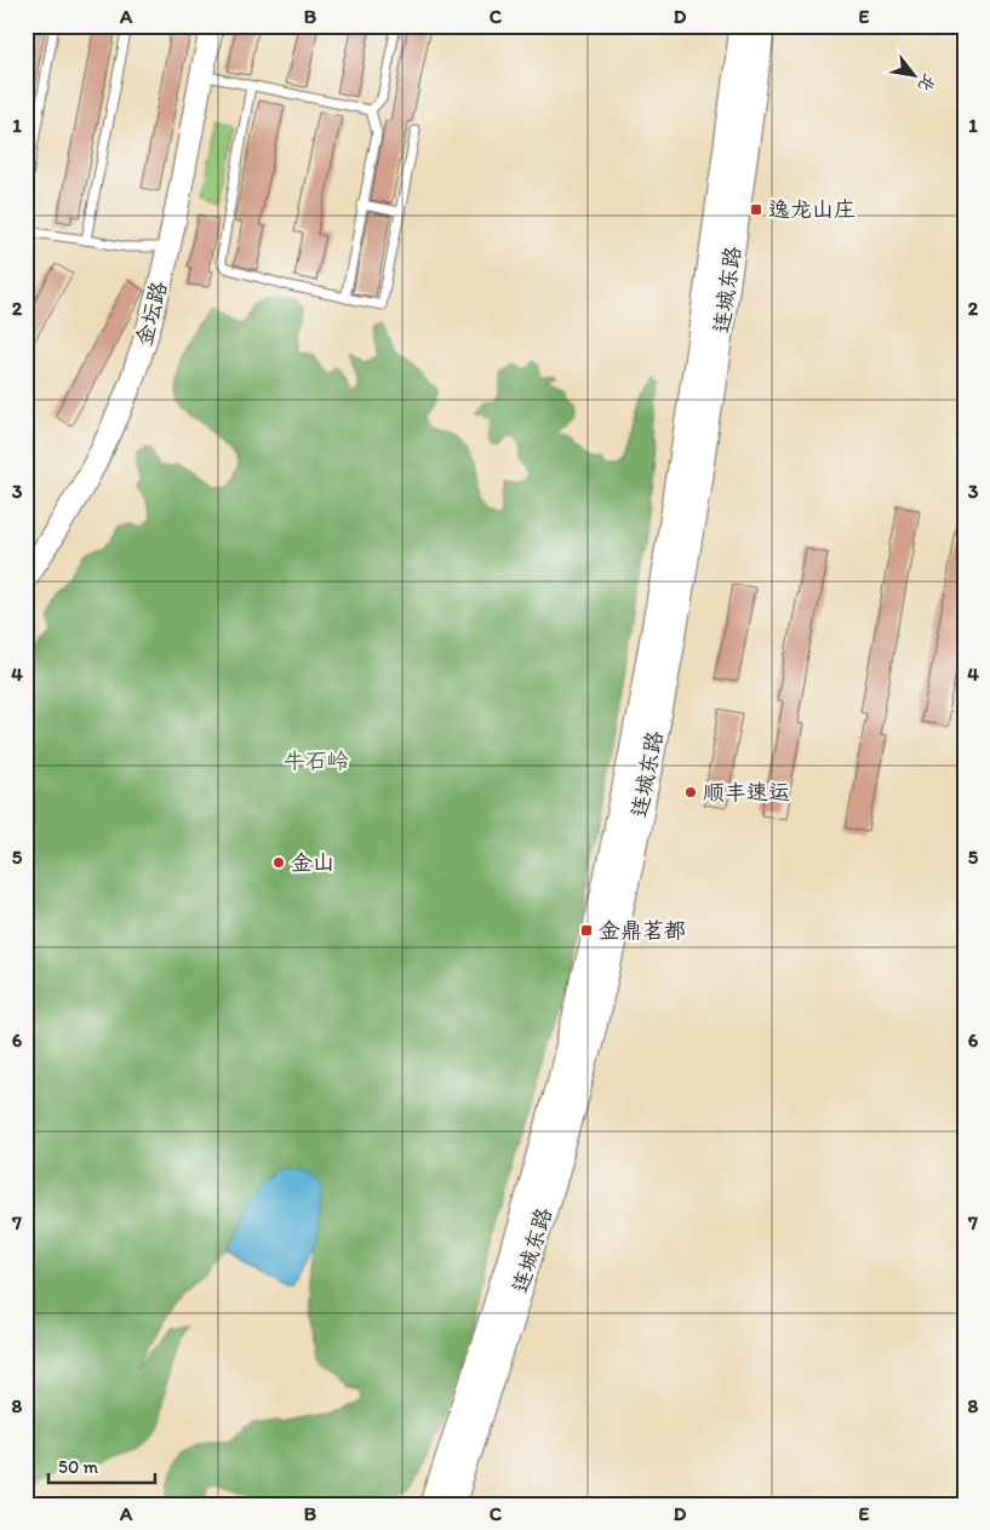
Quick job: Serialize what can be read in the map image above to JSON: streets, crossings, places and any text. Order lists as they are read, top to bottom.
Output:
{
  "streets": {
    "main road": ["连城东路", "金坛路"]
  },
  "parks": ["牛石岭"],
  "places": {
    "transit": ["逸龙山庄", "金鼎茗都"],
    "other": ["顺丰速运", "金山"]
  },
  "scale_bar": "50 m",
  "north": "bottom right",
  "grid": {
    "columns": [
      "A",
      "B",
      "C",
      "D",
      "E"
    ],
    "rows": [
      "1",
      "2",
      "3",
      "4",
      "5",
      "6",
      "7",
      "8"
    ]
  }
}
